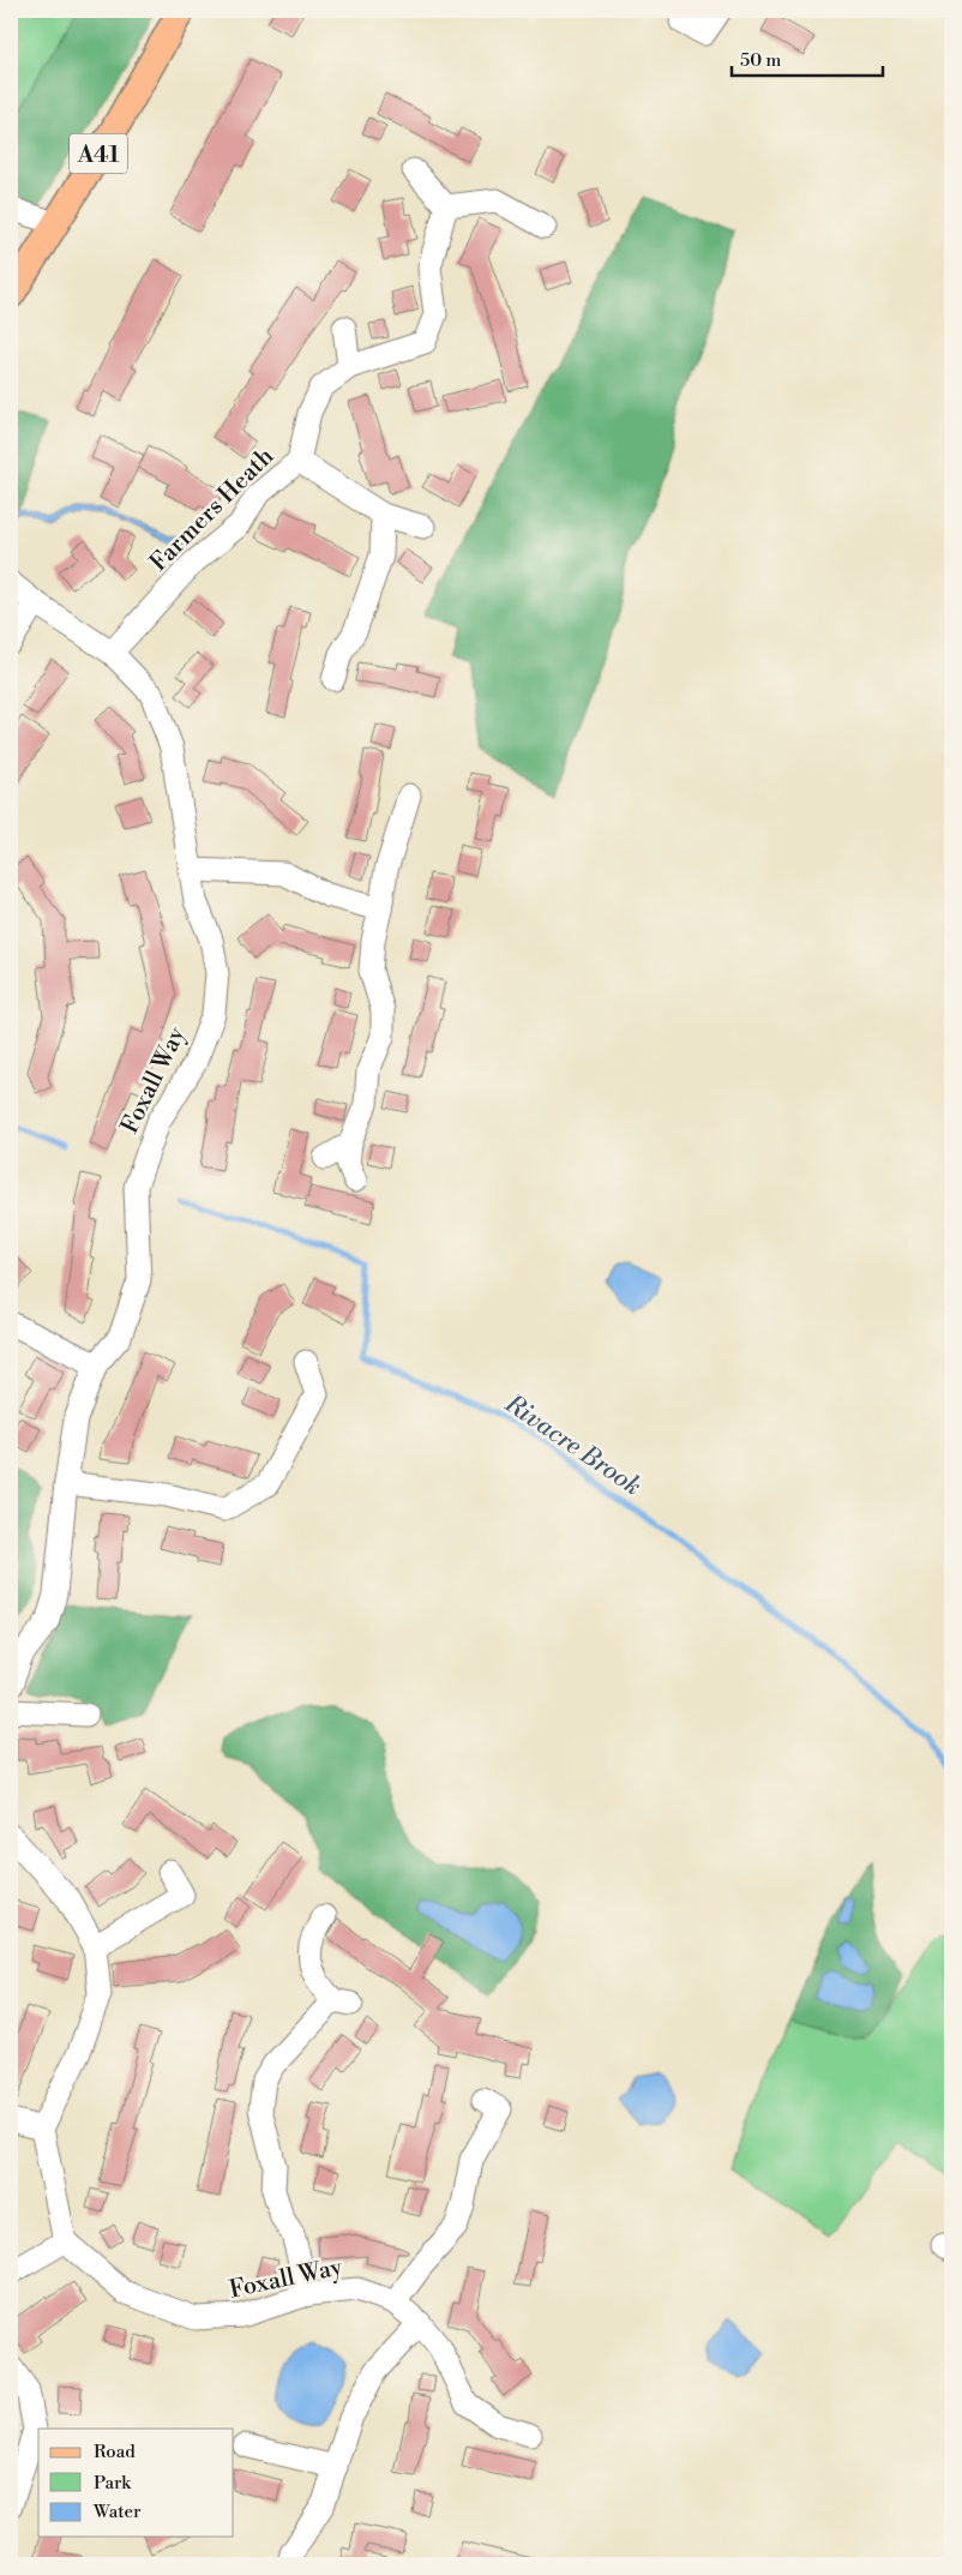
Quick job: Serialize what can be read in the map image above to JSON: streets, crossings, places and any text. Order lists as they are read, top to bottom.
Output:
{
  "streets": {
    "main road": ["A41"],
    "street": ["Farmers Heath", "Foxall Way"]
  },
  "crossings": [
    ["Farmers Heath", "Foxall Way"]
  ],
  "water": ["Rivacre Brook"],
  "legend": ["Road", "Park", "Water"],
  "scale_bar": "50 m"
}
